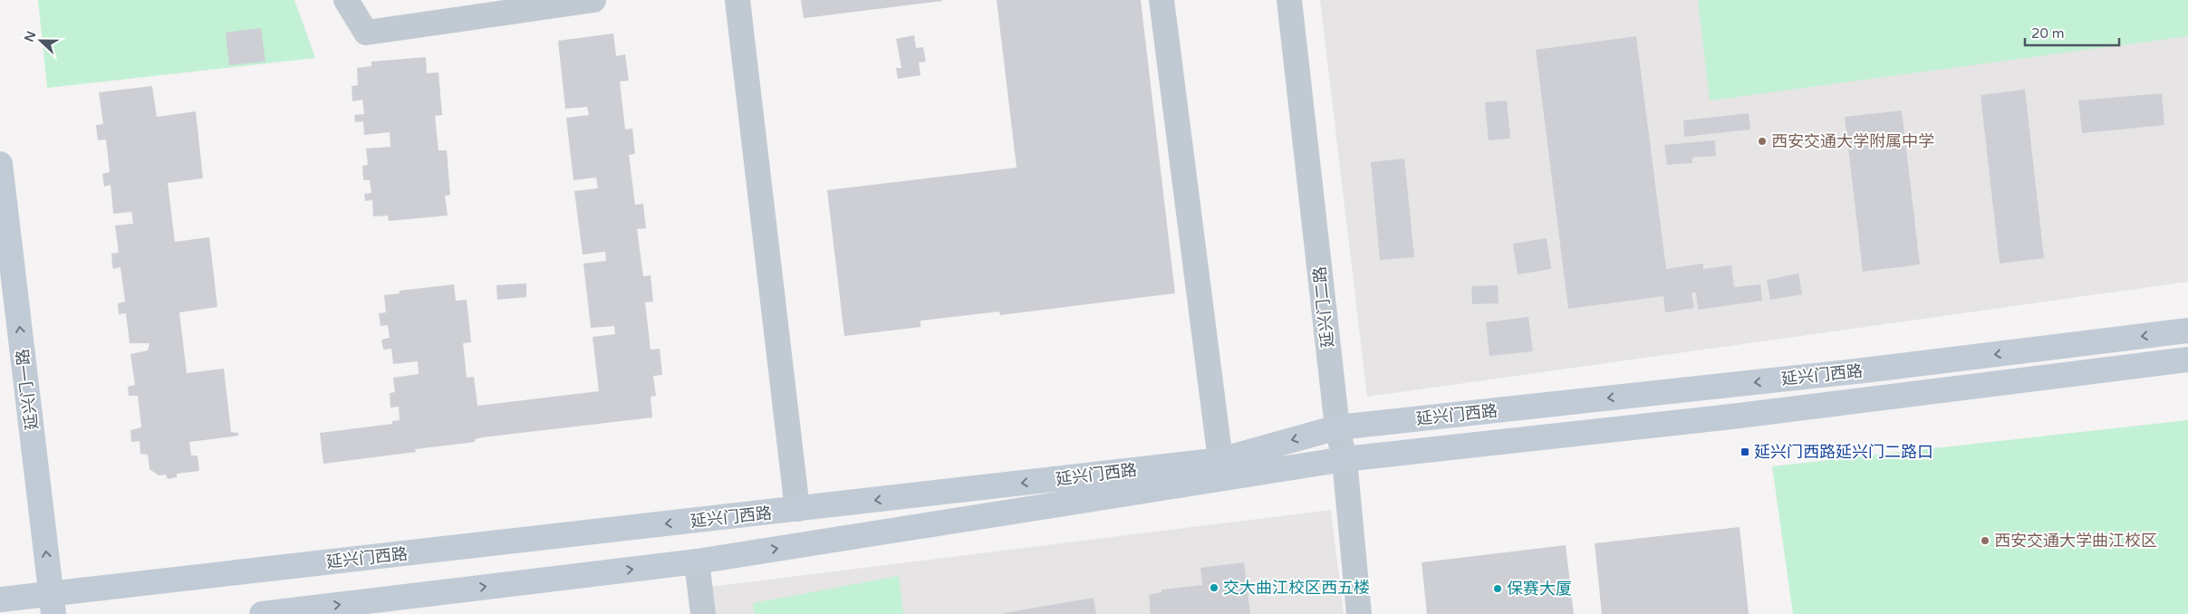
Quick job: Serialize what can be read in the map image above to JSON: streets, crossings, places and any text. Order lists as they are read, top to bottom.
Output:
{
  "streets": {
    "street": ["延兴门二路", "延兴门西路", "延兴门一路"]
  },
  "crossings": [
    ["延兴门二路", "延兴门西路"],
    ["延兴门西路", "延兴门一路"]
  ],
  "one_way": ["延兴门一路"],
  "places": {
    "other": [
      "西安交通大学附属中学",
      "西安交通大学曲江校区",
      "交大曲江校区西五楼",
      "保赛大厦"
    ],
    "transit": ["延兴门西路延兴门二路口"]
  },
  "scale_bar": "20 m",
  "north": "left"
}
